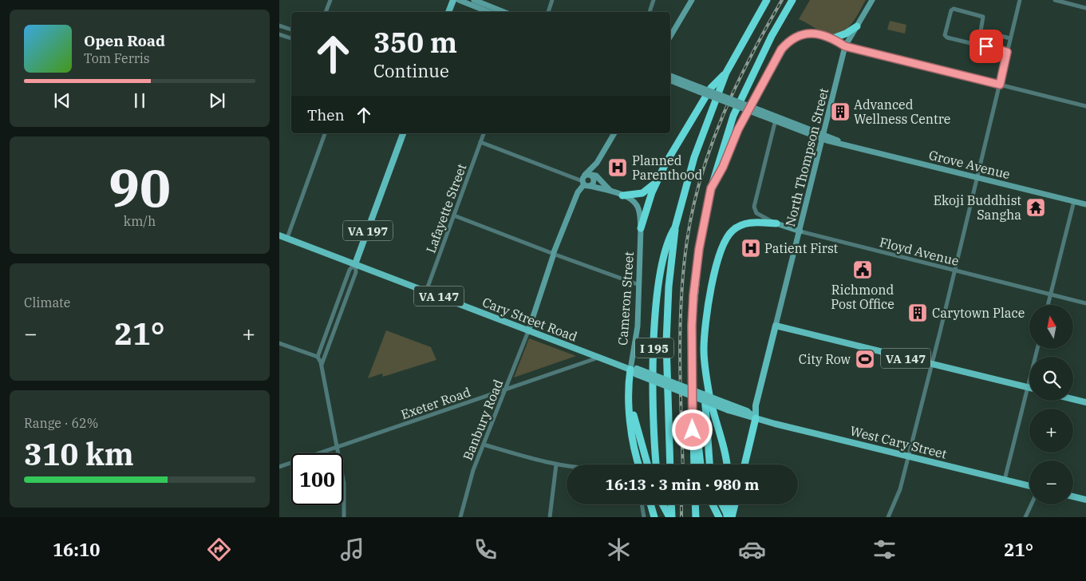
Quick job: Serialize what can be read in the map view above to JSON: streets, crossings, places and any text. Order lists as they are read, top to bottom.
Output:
{
  "streets": {
    "highway": ["I 195"],
    "main road": [
      "North Thompson Street",
      "Grove Avenue",
      "VA 197",
      "Floyd Avenue",
      "VA 147",
      "Cameron Street",
      "Cary Street Road",
      "West Cary Street"
    ],
    "street": ["Lafayette Street", "Exeter Road", "Banbury Road"]
  },
  "crossings": [
    ["North Thompson Street", "Grove Avenue"],
    ["North Thompson Street", "Floyd Avenue"],
    ["North Thompson Street", "VA 147"],
    ["Grove Avenue", "Floyd Avenue"],
    ["Lafayette Street", "Cary Street Road"],
    ["VA 197", "Cary Street Road"],
    ["Cameron Street", "Cary Street Road"],
    ["Cameron Street", "West Cary Street"],
    ["Cary Street Road", "Exeter Road"],
    ["Cary Street Road", "Banbury Road"],
    ["Cary Street Road", "West Cary Street"],
    ["Exeter Road", "Banbury Road"]
  ],
  "places": {
    "building": ["Advanced Wellness Centre", "Carytown Place"],
    "hospital": ["Planned Parenthood", "Patient First"],
    "temple": ["Ekoji Buddhist Sangha"],
    "public building": ["Richmond Post Office"],
    "sports": ["City Row"]
  },
  "north": "top",
  "page": {
    "turn": ["350 m", "Continue"],
    "song": ["Open Road", "Tom Ferris"],
    "then": "Then",
    "tile": [
      ["90", "km/h"],
      "Climate",
      ["Range · 62%", "310 km"]
    ],
    "map_buttons": ["+", "−"],
    "heat": ["−", "21°", "+"],
    "limit": "100",
    "trip": "16:13 · 3 min · 980 m",
    "tabs": ["16:10", "21°"]
  }
}
